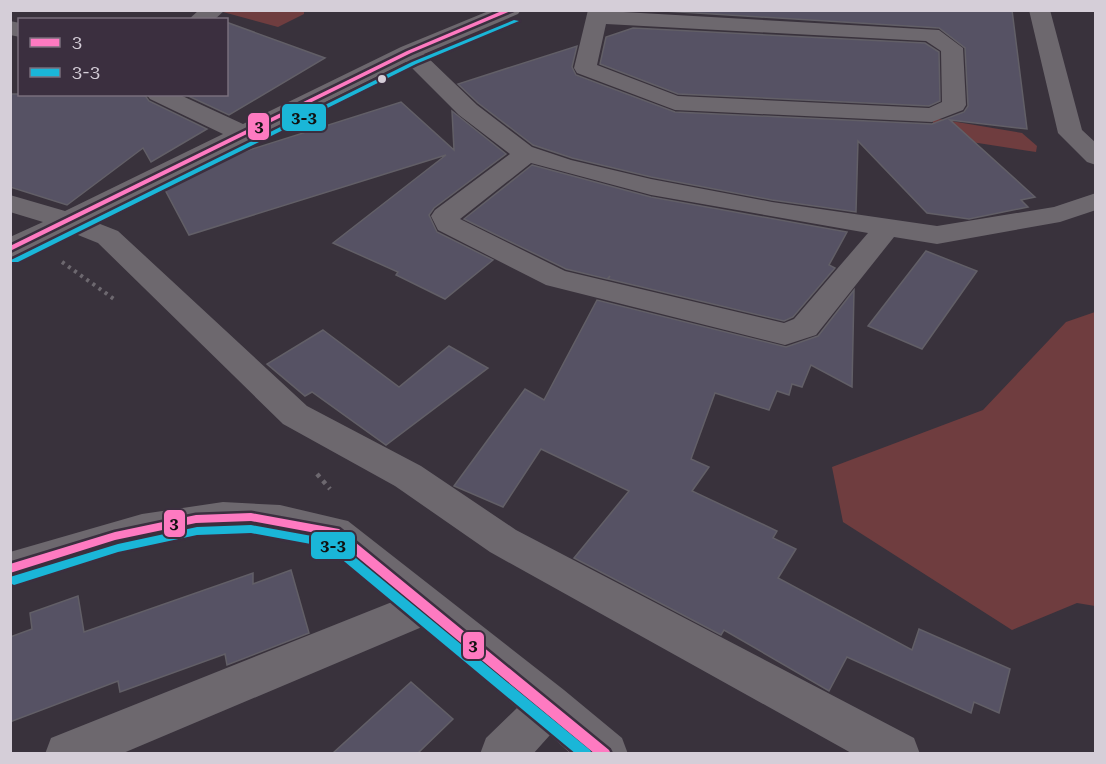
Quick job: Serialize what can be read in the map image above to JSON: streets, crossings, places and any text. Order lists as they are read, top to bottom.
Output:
{
  "lines": ["transit line 3", "transit line 3-3"],
  "legend": ["3", "3-3"]
}
